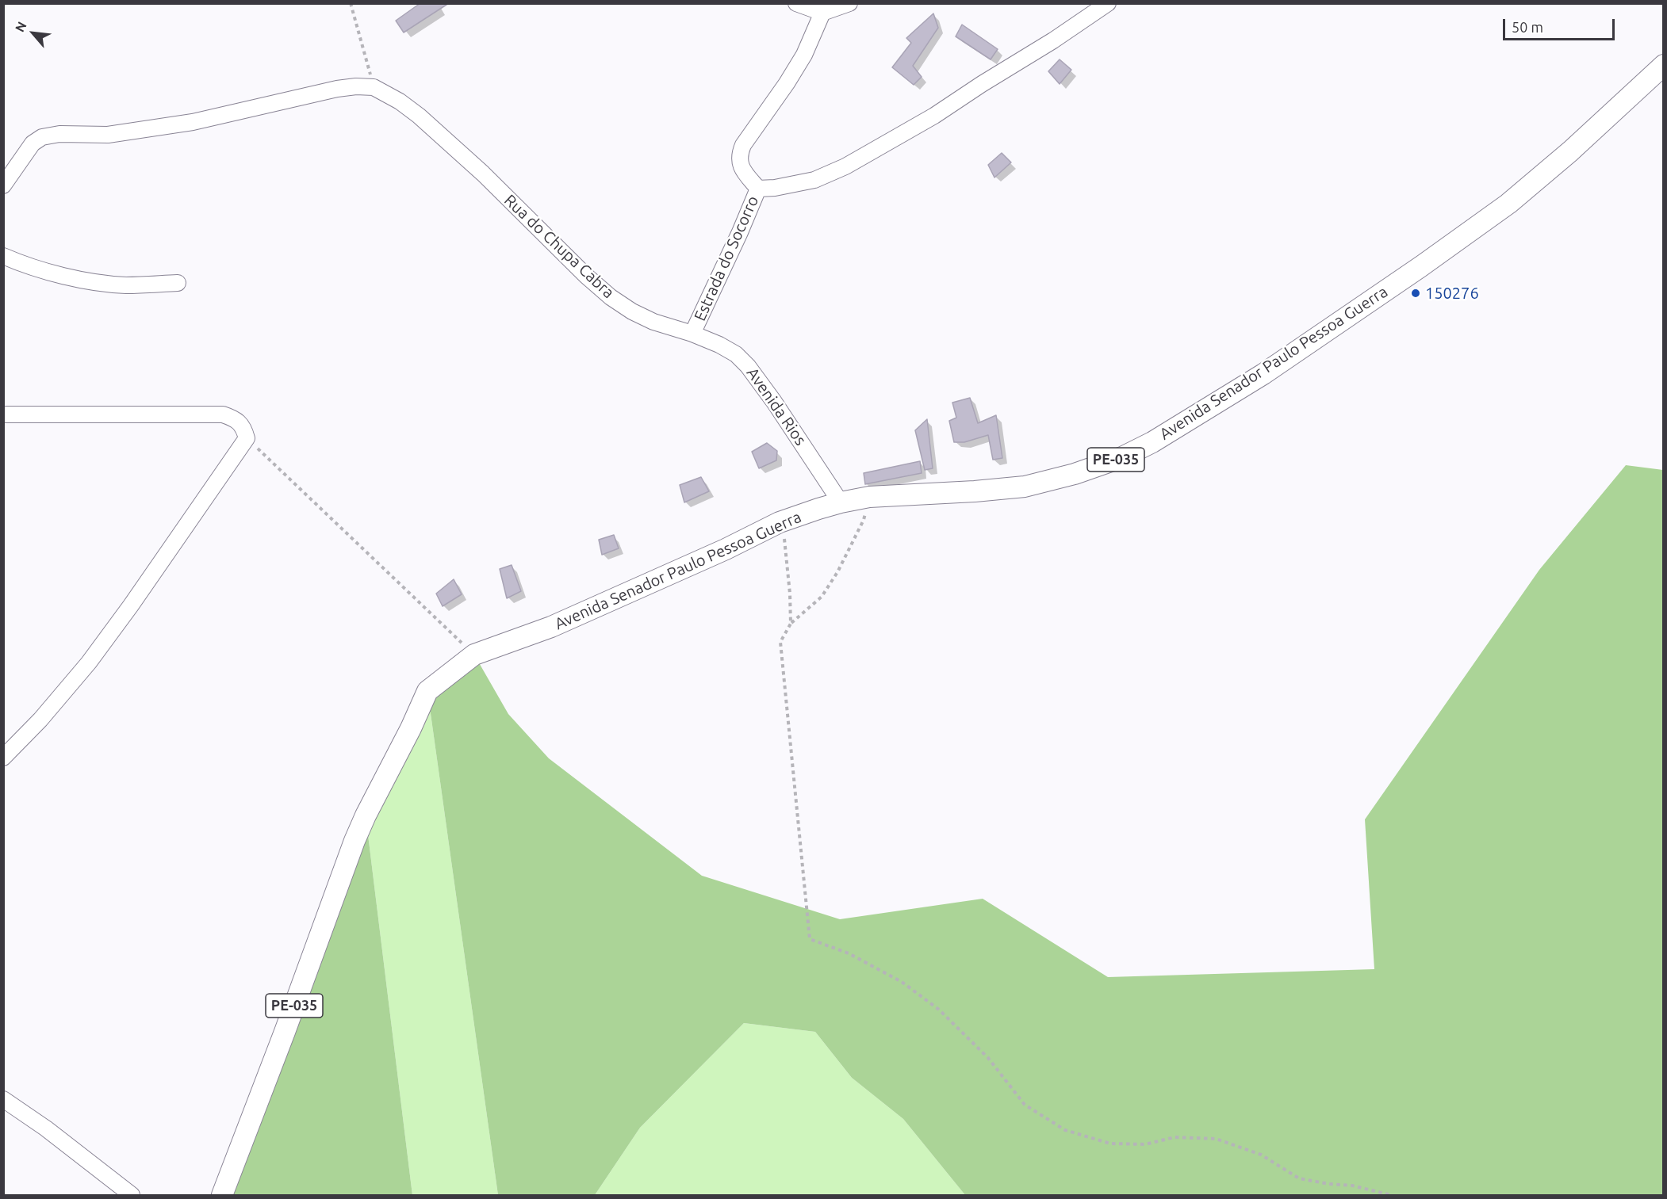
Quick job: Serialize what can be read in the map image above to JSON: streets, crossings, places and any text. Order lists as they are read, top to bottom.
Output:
{
  "streets": {
    "main road": ["Avenida Senador Paulo Pessoa Guerra", "PE-035"],
    "street": ["Rua do Chupa Cabra", "Estrada do Socorro", "Avenida Rios"]
  },
  "crossings": [
    ["Rua do Chupa Cabra", "Estrada do Socorro"],
    ["Rua do Chupa Cabra", "Avenida Rios"],
    ["Estrada do Socorro", "Avenida Rios"],
    ["Avenida Senador Paulo Pessoa Guerra", "Avenida Rios"],
    ["Avenida Senador Paulo Pessoa Guerra", "PE-035"]
  ],
  "places": ["150276"],
  "scale_bar": "50 m",
  "north": "top left"
}
